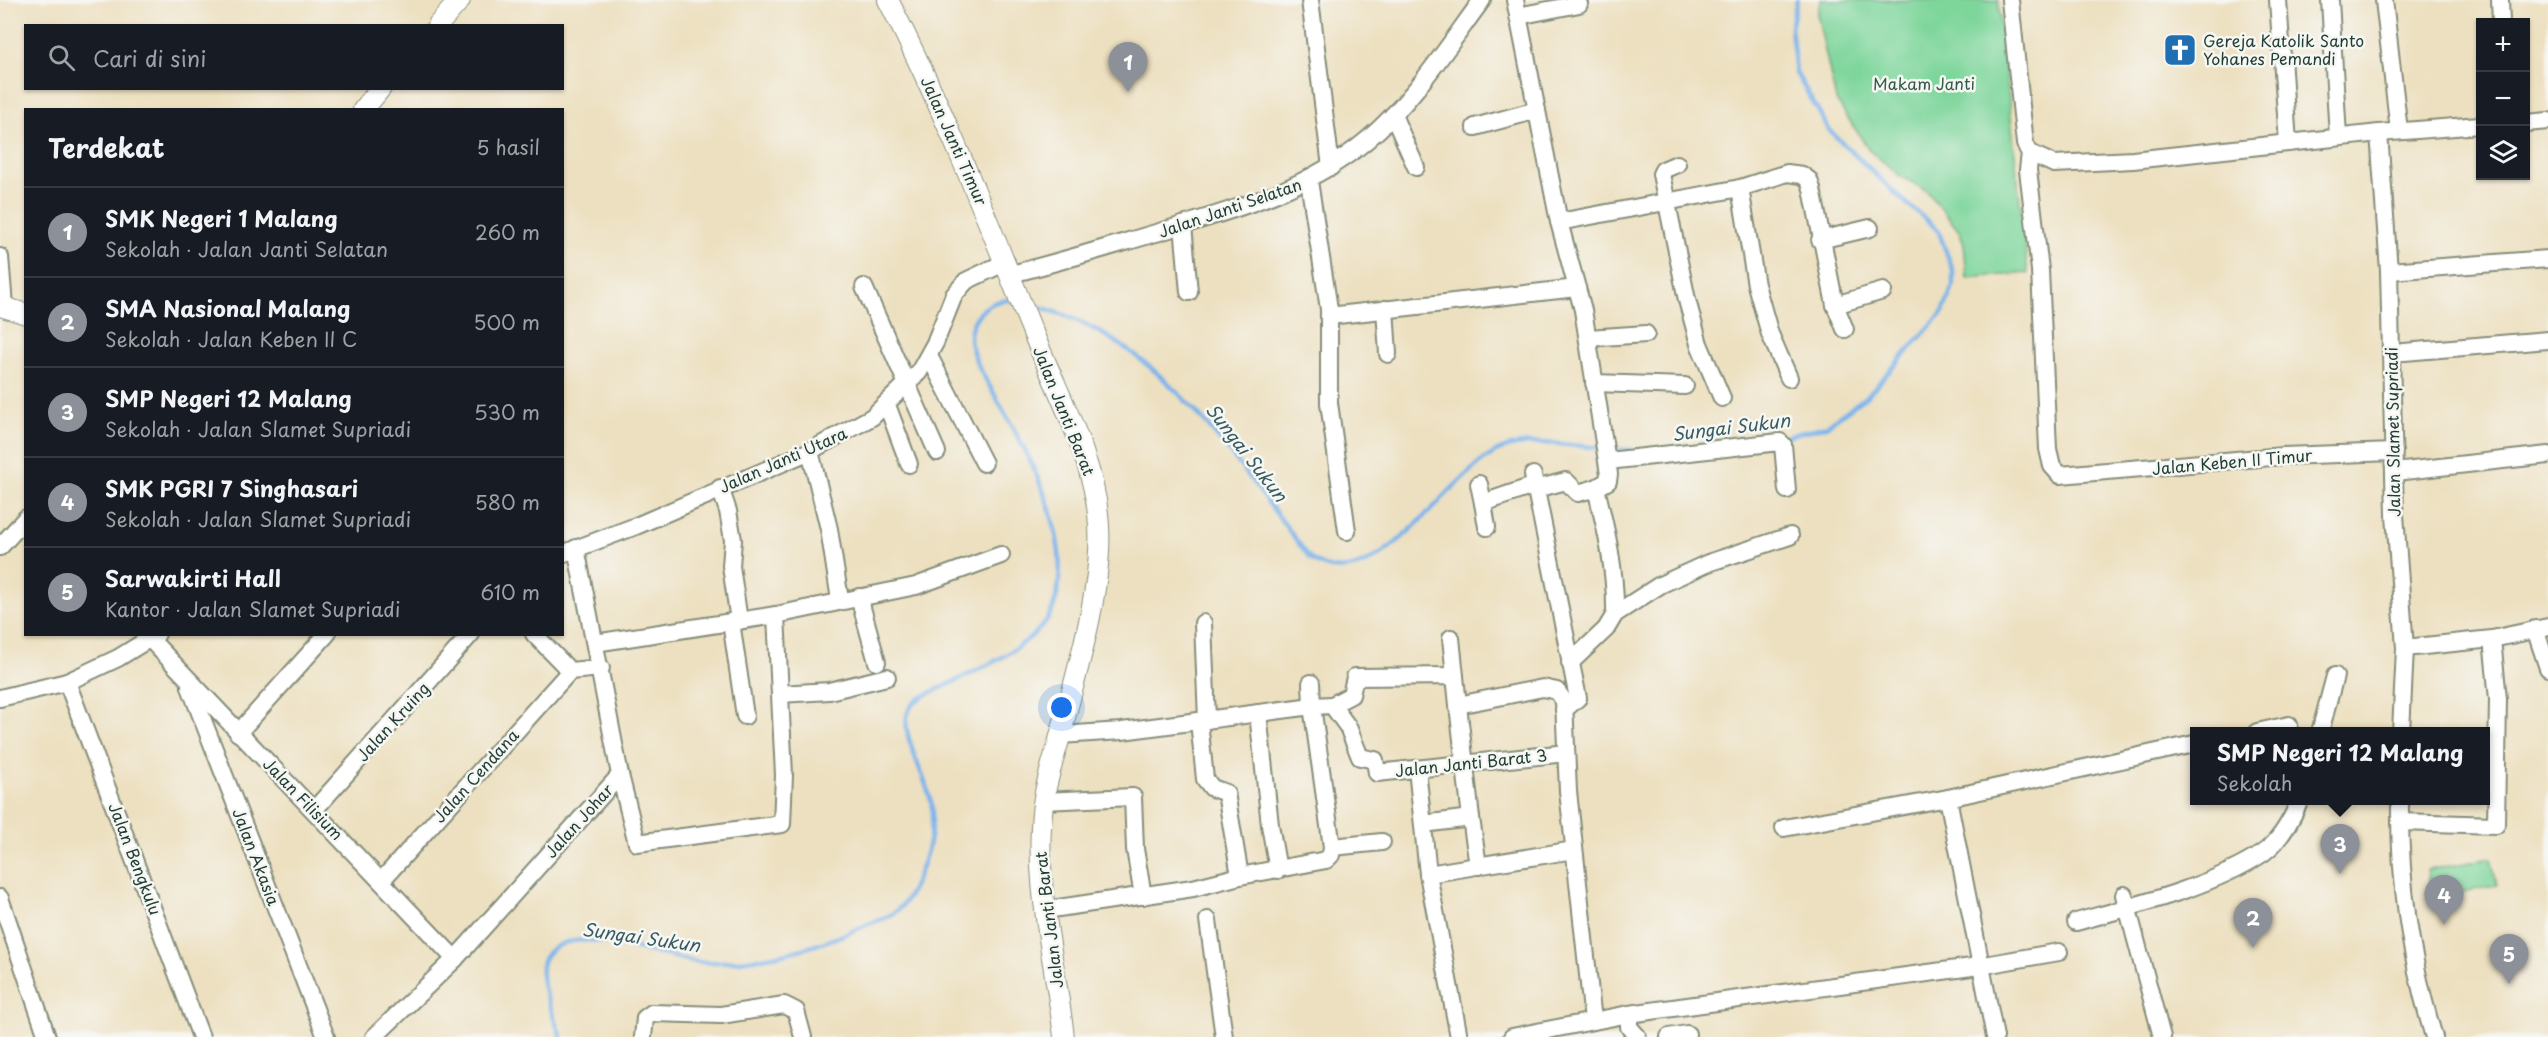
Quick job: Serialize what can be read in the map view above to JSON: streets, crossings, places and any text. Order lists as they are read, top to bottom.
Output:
{
  "streets": {
    "street": [
      "Jalan Janti Timur",
      "Jalan Janti Selatan",
      "Jalan Janti Barat",
      "Jalan Slamet Supriadi",
      "Jalan Janti Utara",
      "Jalan Keben II Timur",
      "Jalan Kruing",
      "Jalan Janti Barat 3",
      "Jalan Cendana",
      "Jalan Filisium",
      "Jalan Johar",
      "Jalan Akasia",
      "Jalan Bengkulu"
    ]
  },
  "crossings": [
    ["Jalan Janti Timur", "Jalan Janti Selatan"],
    ["Jalan Janti Timur", "Jalan Janti Barat"],
    ["Jalan Janti Timur", "Jalan Janti Utara"],
    ["Jalan Janti Selatan", "Jalan Janti Barat"],
    ["Jalan Janti Selatan", "Jalan Janti Utara"],
    ["Jalan Janti Barat", "Jalan Janti Utara"],
    ["Jalan Slamet Supriadi", "Jalan Keben II Timur"],
    ["Jalan Janti Utara", "Jalan Johar"],
    ["Jalan Kruing", "Jalan Filisium"],
    ["Jalan Cendana", "Jalan Filisium"],
    ["Jalan Filisium", "Jalan Johar"],
    ["Jalan Filisium", "Jalan Akasia"]
  ],
  "water": ["Sungai Sukun"],
  "parks": ["Makam Janti"],
  "places": {
    "church": ["Gereja Katolik Santo Yohanes Pemandi"]
  },
  "page": {
    "map_buttons": ["+", "−"],
    "search": "Cari di sini",
    "pins": [
      "1",
      "3",
      "4",
      "2",
      "5"
    ],
    "heading": ["Terdekat", "5 hasil"],
    "list": [
      {
        "mark": "1",
        "name": "SMK Negeri 1 Malang",
        "note": "Sekolah · Jalan Janti Selatan",
        "value": "260 m"
      },
      {
        "mark": "2",
        "name": "SMA Nasional Malang",
        "note": "Sekolah · Jalan Keben II C",
        "value": "500 m"
      },
      {
        "mark": "3",
        "name": "SMP Negeri 12 Malang",
        "note": "Sekolah · Jalan Slamet Supriadi",
        "value": "530 m"
      },
      {
        "mark": "4",
        "name": "SMK PGRI 7 Singhasari",
        "note": "Sekolah · Jalan Slamet Supriadi",
        "value": "580 m"
      },
      {
        "mark": "5",
        "name": "Sarwakirti Hall",
        "note": "Kantor · Jalan Slamet Supriadi",
        "value": "610 m"
      }
    ],
    "popup": ["SMP Negeri 12 Malang", "Sekolah"]
  }
}
